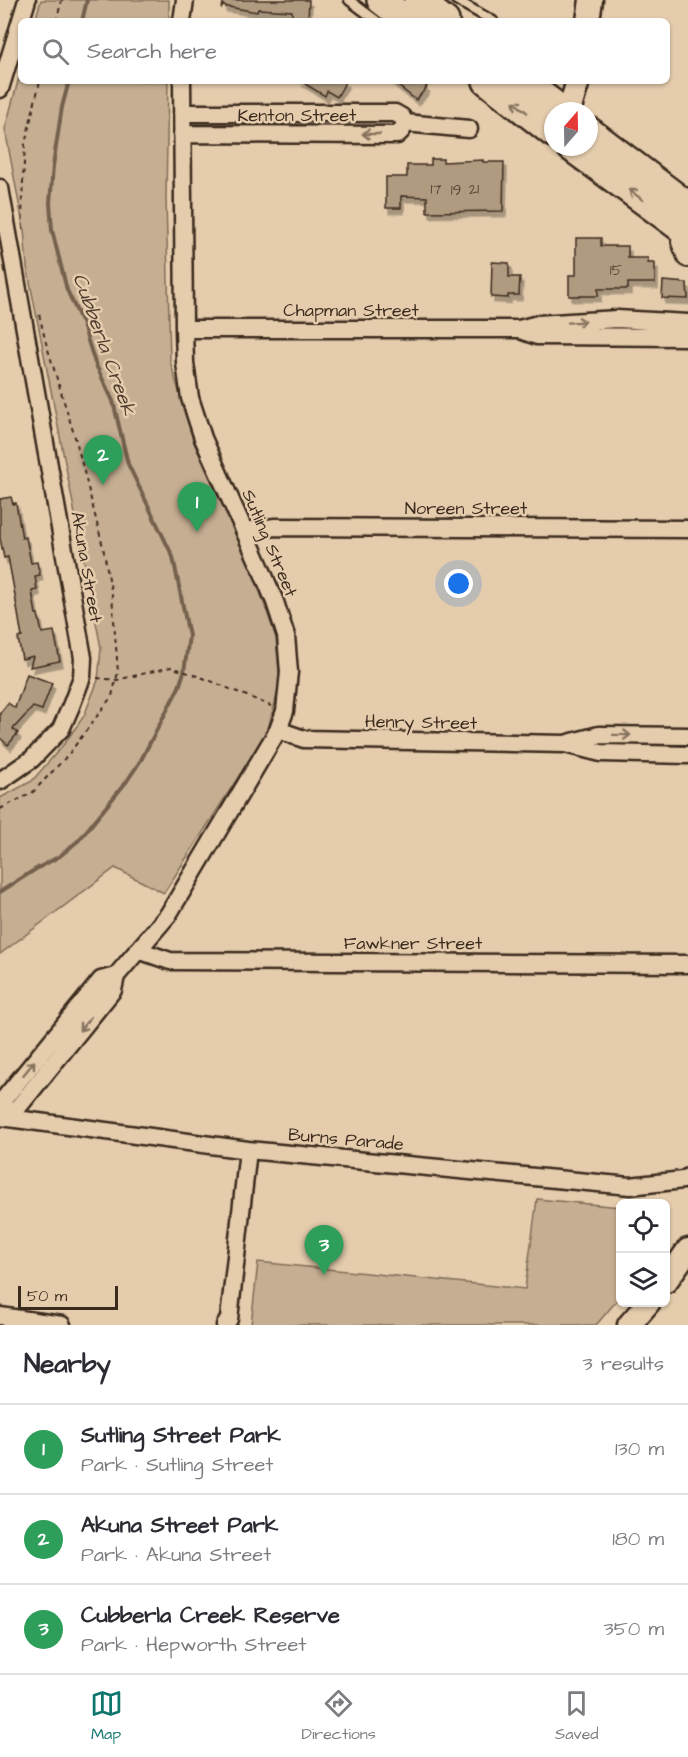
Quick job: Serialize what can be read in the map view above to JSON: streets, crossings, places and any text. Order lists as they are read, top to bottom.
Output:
{
  "streets": {
    "street": [
      "Kenton Street",
      "Chapman Street",
      "Noreen Street",
      "Sutling Street",
      "Akuna Street",
      "Henry Street",
      "Fawkner Street",
      "Burns Parade"
    ]
  },
  "crossings": [
    ["Kenton Street", "Sutling Street"],
    ["Chapman Street", "Sutling Street"],
    ["Noreen Street", "Sutling Street"],
    ["Sutling Street", "Henry Street"],
    ["Sutling Street", "Fawkner Street"],
    ["Sutling Street", "Burns Parade"]
  ],
  "water": ["Cubberla Creek"],
  "house_numbers": [
    "17",
    "21",
    "19",
    "15"
  ],
  "scale_bar": "50 m",
  "north": "top",
  "page": {
    "search": "Search here",
    "pins": ["2", "1", "3"],
    "scale": "50 m",
    "heading": ["Nearby", "3 results"],
    "list": [
      {
        "mark": "1",
        "name": "Sutling Street Park",
        "note": "Park · Sutling Street",
        "value": "130 m"
      },
      {
        "mark": "2",
        "name": "Akuna Street Park",
        "note": "Park · Akuna Street",
        "value": "180 m"
      },
      {
        "mark": "3",
        "name": "Cubberla Creek Reserve",
        "note": "Park · Hepworth Street",
        "value": "350 m"
      }
    ],
    "nav": ["Map", "Directions", "Saved"]
  }
}
